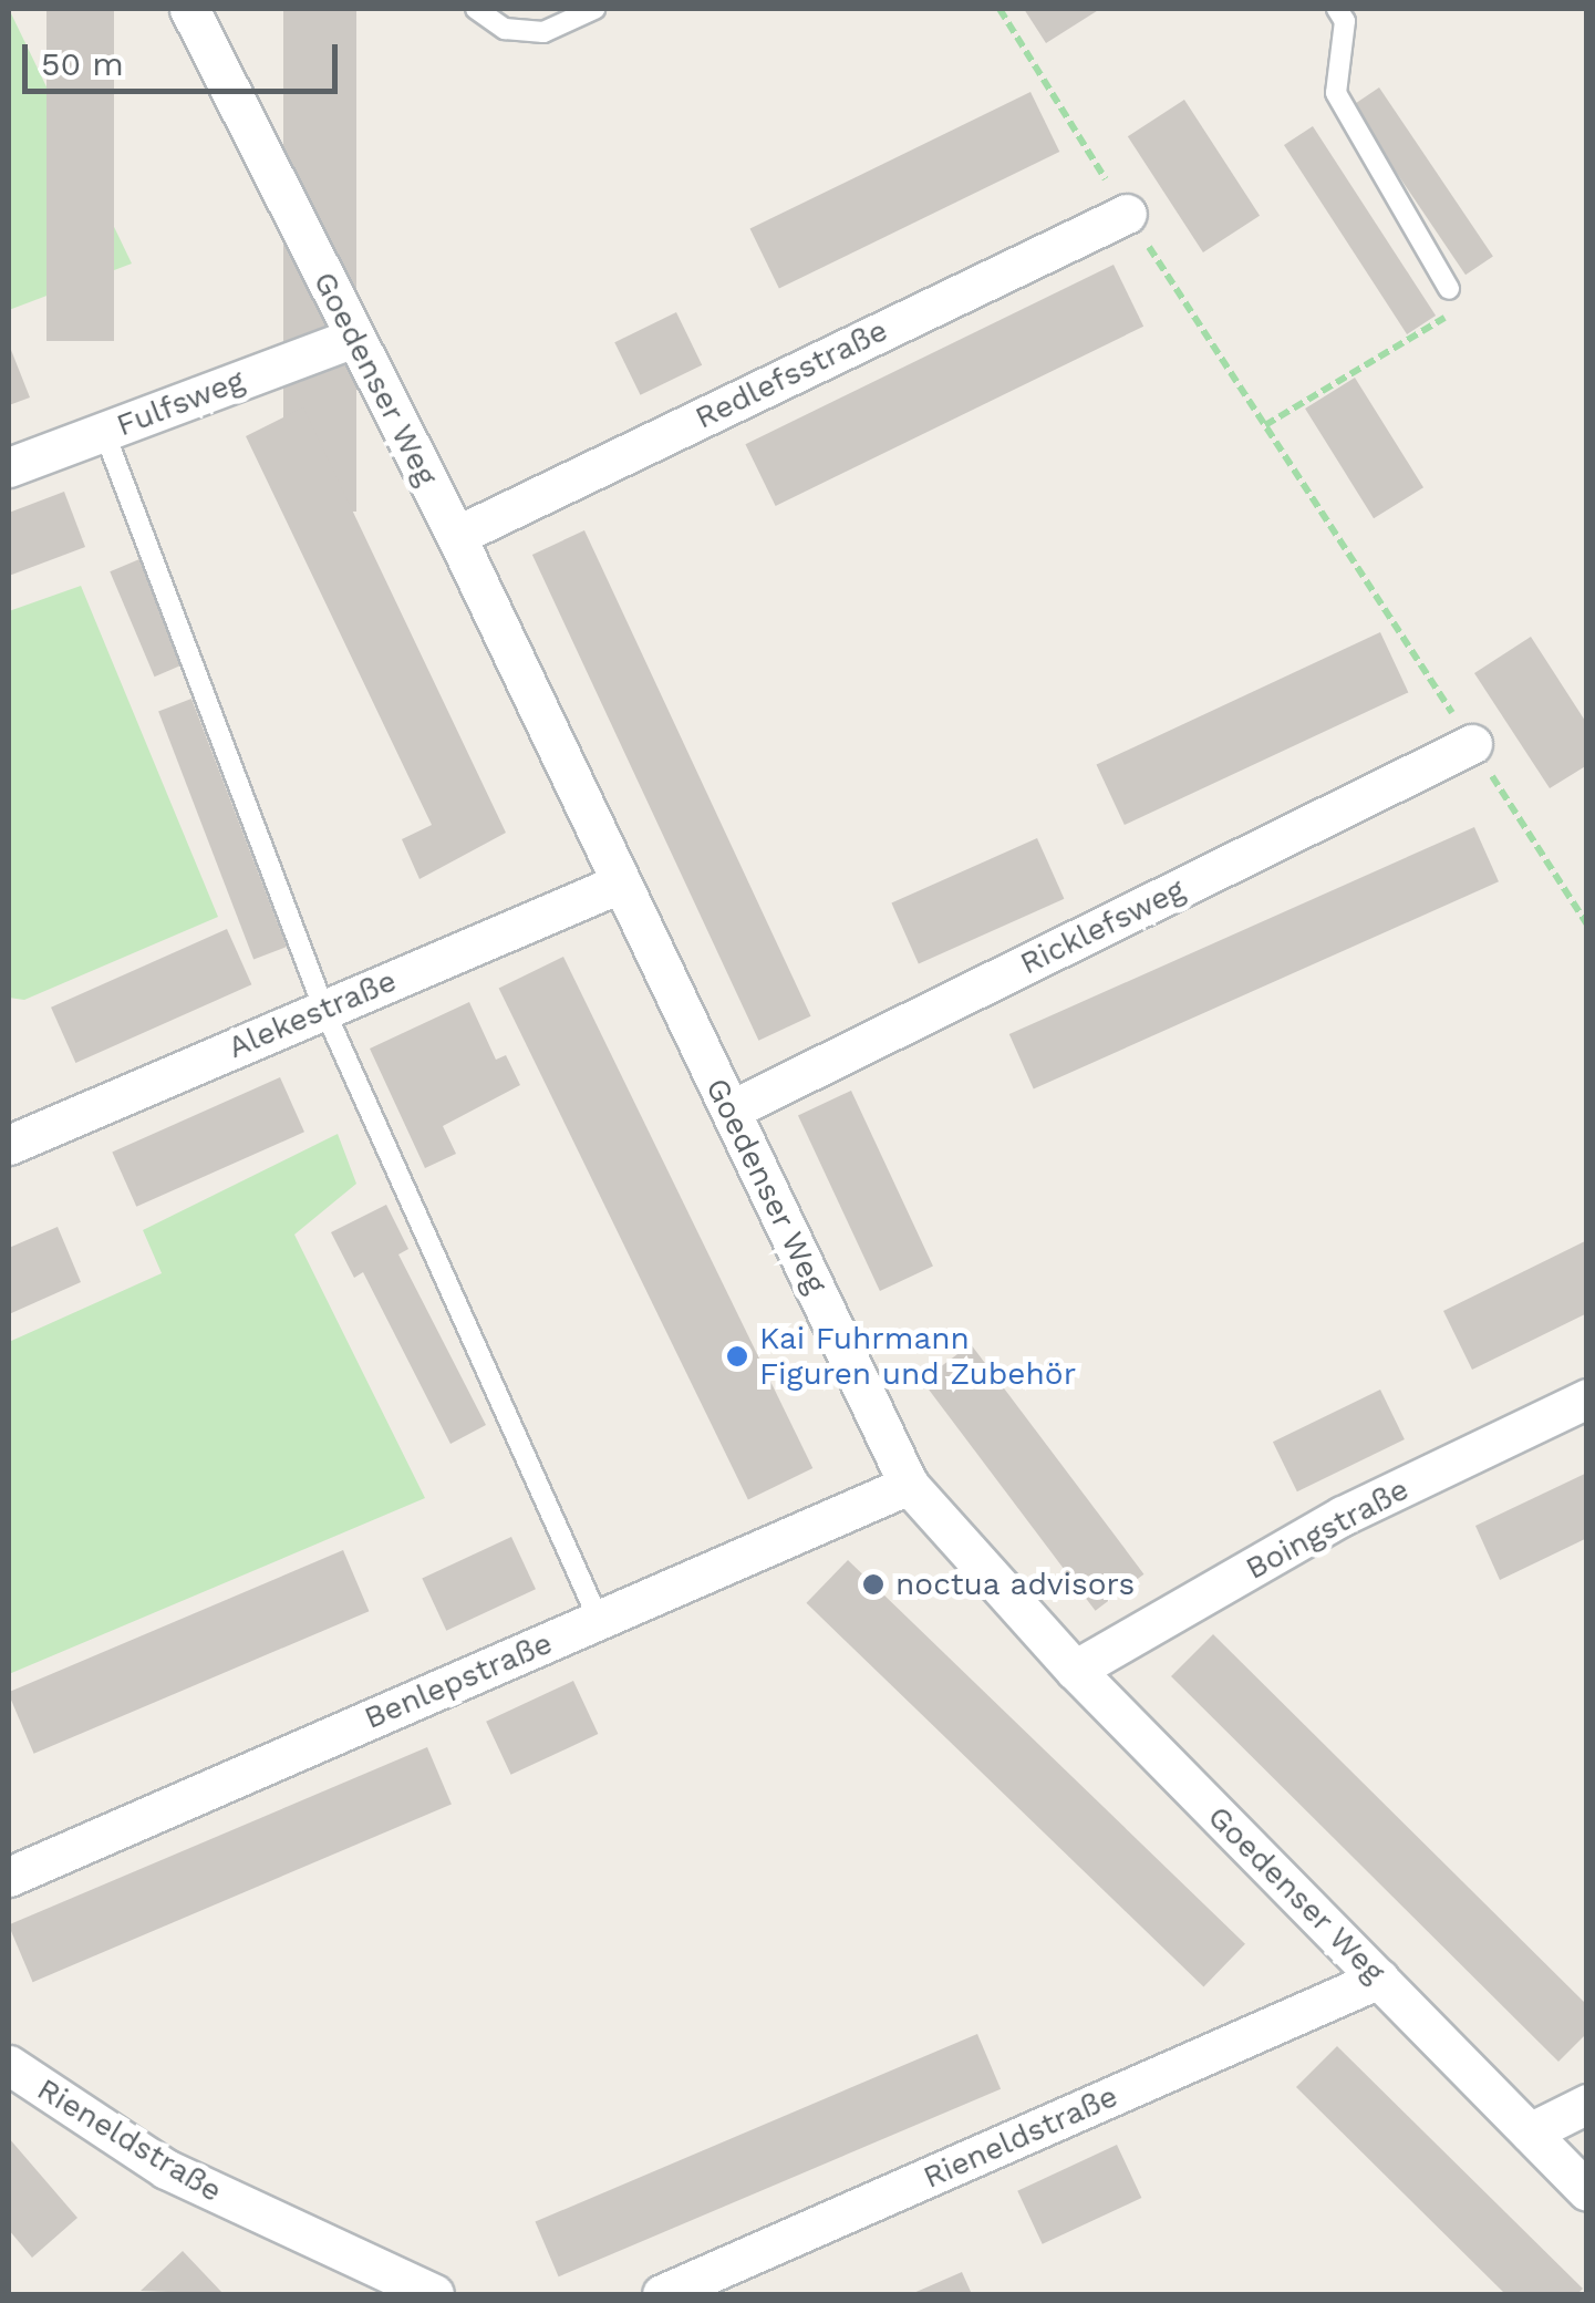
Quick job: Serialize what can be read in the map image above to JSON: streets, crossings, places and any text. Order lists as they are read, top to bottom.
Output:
{
  "streets": {
    "street": [
      "Redlefsstraße",
      "Goedenser Weg",
      "Fulfsweg",
      "Ricklefsweg",
      "Alekestraße",
      "Boingstraße",
      "Benlepstraße",
      "Rieneldstraße"
    ]
  },
  "crossings": [
    ["Redlefsstraße", "Goedenser Weg"],
    ["Goedenser Weg", "Fulfsweg"],
    ["Goedenser Weg", "Ricklefsweg"],
    ["Goedenser Weg", "Alekestraße"],
    ["Goedenser Weg", "Boingstraße"],
    ["Goedenser Weg", "Benlepstraße"],
    ["Goedenser Weg", "Rieneldstraße"]
  ],
  "places": ["Kai Fuhrmann Figuren und Zubehör", "noctua advisors"],
  "scale_bar": "50 m"
}
